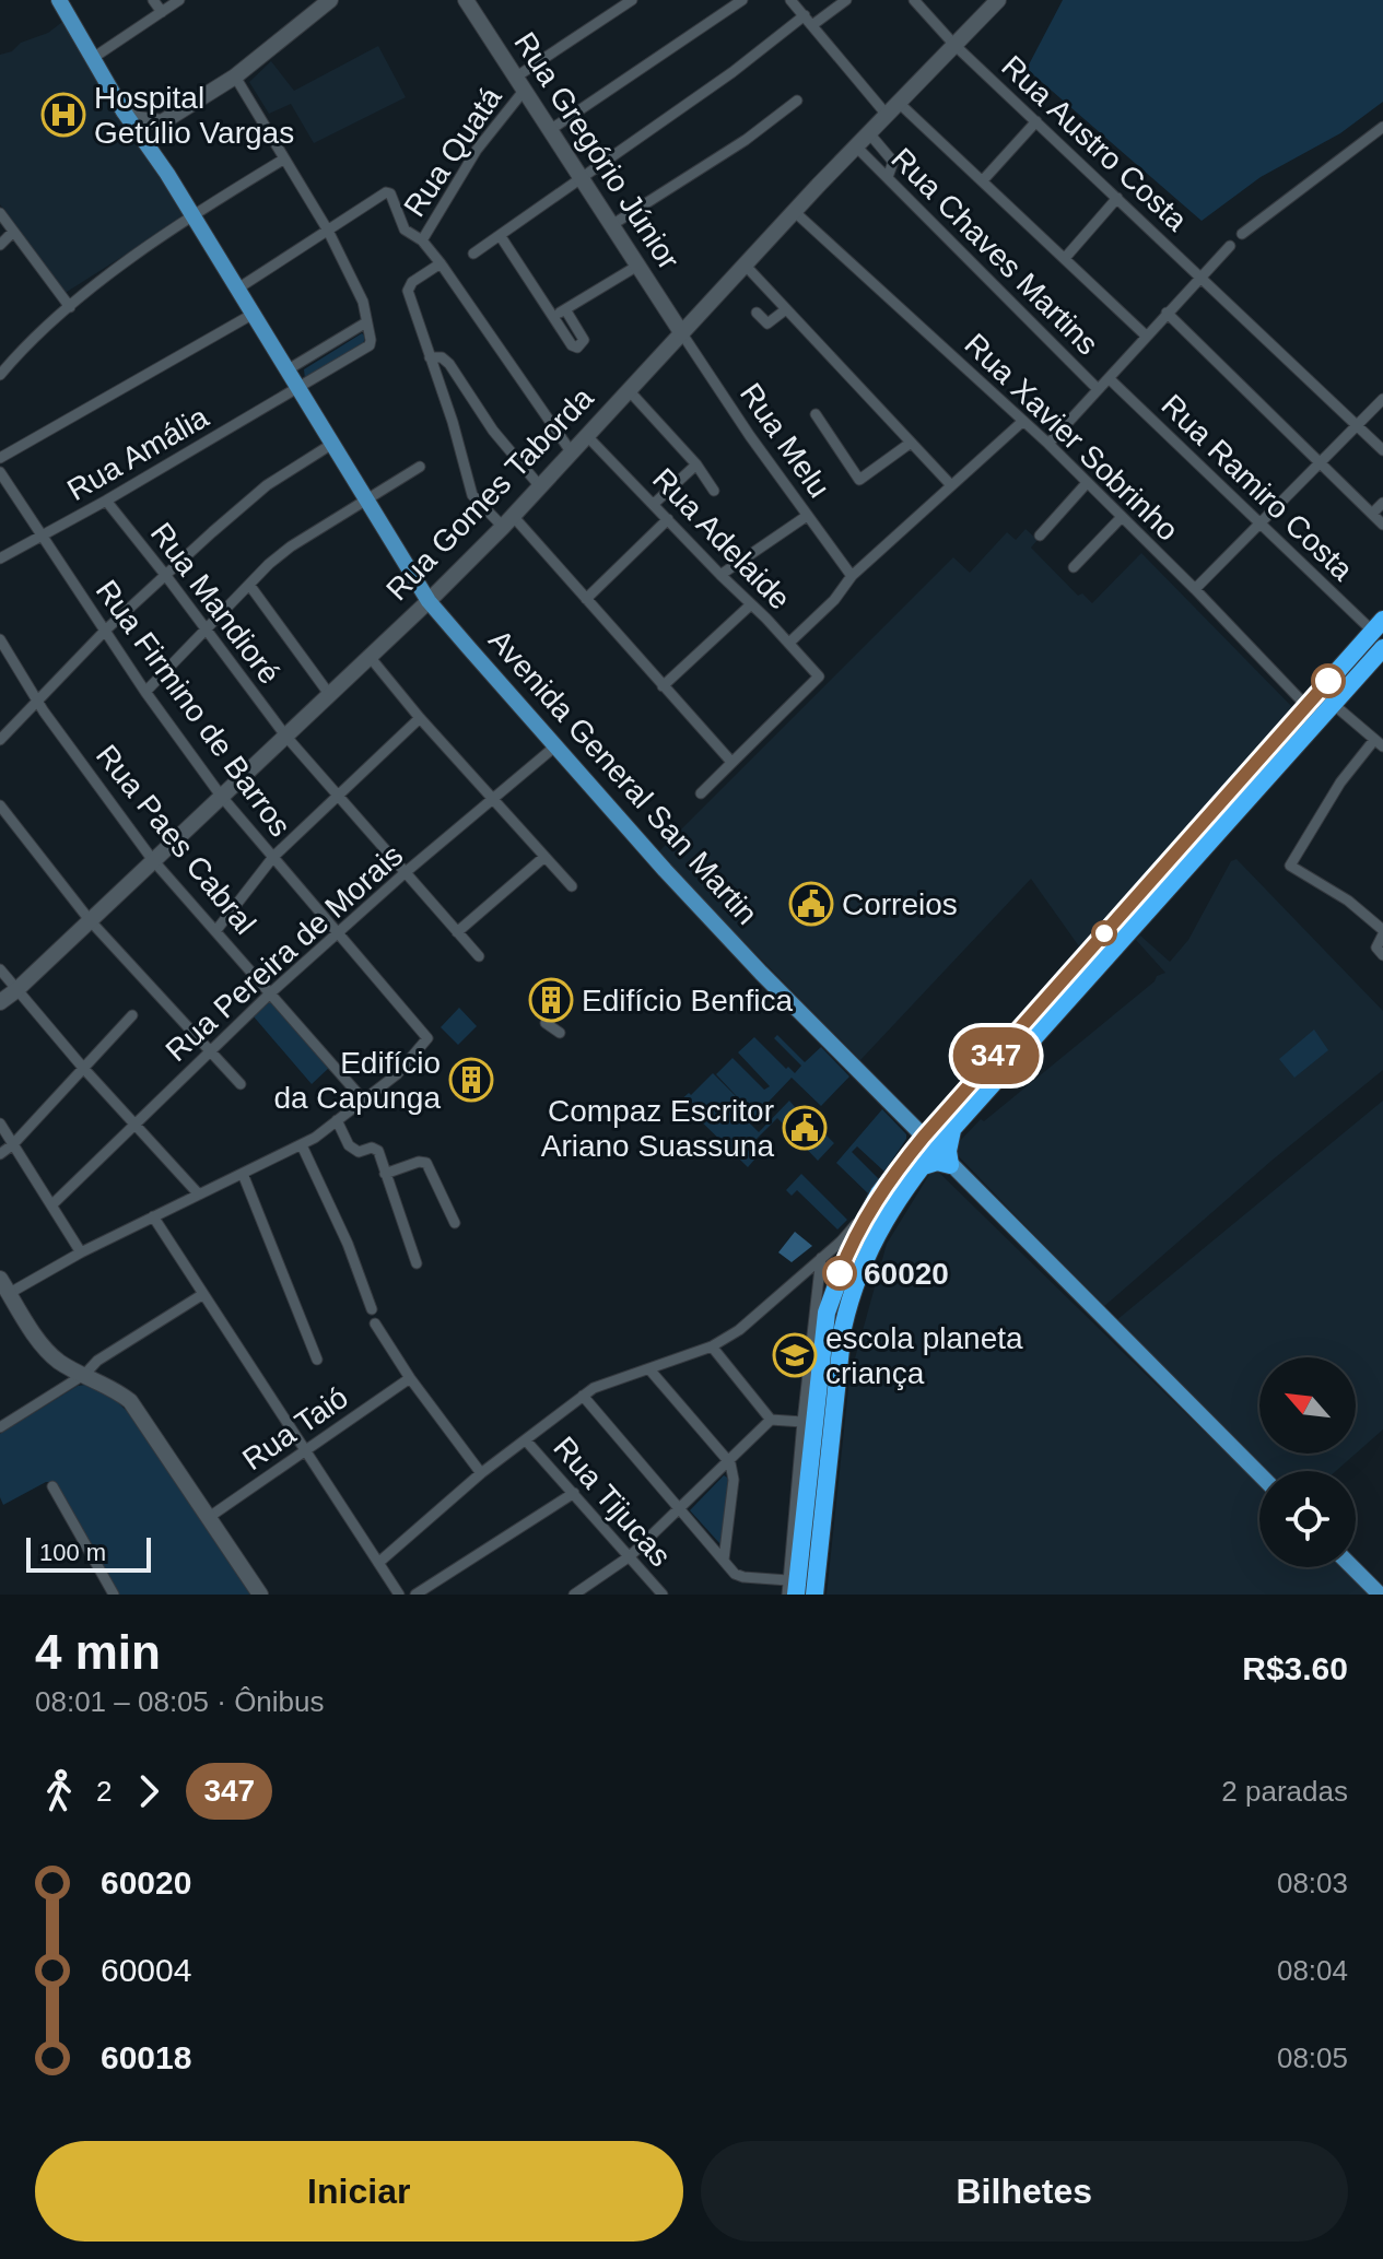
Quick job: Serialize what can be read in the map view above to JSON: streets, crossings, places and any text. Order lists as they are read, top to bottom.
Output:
{
  "streets": {
    "main road": ["Rua Gregório Júnior", "Rua Gomes Taborda", "Avenida General San Martin"],
    "street": [
      "Rua Austro Costa",
      "Rua Quatá",
      "Rua Chaves Martins",
      "Rua Xavier Sobrinho",
      "Rua Melu",
      "Rua Amália",
      "Rua Ramiro Costa",
      "Rua Adelaide",
      "Rua Mandioré",
      "Rua Firmino de Barros",
      "Rua Paes Cabral",
      "Rua Pereira de Morais",
      "Rua Taió",
      "Rua Tijucas"
    ]
  },
  "crossings": [
    ["Rua Austro Costa", "Rua Gomes Taborda"],
    ["Rua Gregório Júnior", "Rua Quatá"],
    ["Rua Gregório Júnior", "Rua Melu"],
    ["Rua Gregório Júnior", "Rua Gomes Taborda"],
    ["Rua Chaves Martins", "Rua Gomes Taborda"],
    ["Rua Xavier Sobrinho", "Rua Gomes Taborda"],
    ["Rua Melu", "Rua Gomes Taborda"],
    ["Rua Amália", "Rua Mandioré"],
    ["Rua Amália", "Rua Firmino de Barros"],
    ["Rua Amália", "Avenida General San Martin"],
    ["Rua Gomes Taborda", "Rua Adelaide"],
    ["Rua Gomes Taborda", "Rua Mandioré"],
    ["Rua Gomes Taborda", "Rua Firmino de Barros"],
    ["Rua Gomes Taborda", "Avenida General San Martin"],
    ["Rua Gomes Taborda", "Rua Paes Cabral"],
    ["Rua Mandioré", "Rua Pereira de Morais"],
    ["Rua Firmino de Barros", "Rua Paes Cabral"],
    ["Rua Firmino de Barros", "Rua Pereira de Morais"],
    ["Avenida General San Martin", "Rua Pereira de Morais"],
    ["Rua Paes Cabral", "Rua Pereira de Morais"]
  ],
  "places": {
    "hospital": ["Hospital Getúlio Vargas"],
    "public building": ["Correios", "Compaz Escritor Ariano Suassuna"],
    "building": ["Edifício Benfica", "Edifício da Capunga"],
    "other": ["60020"],
    "school or university": ["escola planeta criança"]
  },
  "lines": ["bus line 347"],
  "scale_bar": "100 m",
  "north": "top left",
  "page": {
    "on_map": "347",
    "scale": "100 m",
    "heading": ["4 min", "08:01 – 08:05 · Ônibus", "R$3.60"],
    "legs": ["2", "347", "2 paradas"],
    "list": [
      {
        "name": "60020",
        "value": "08:03"
      },
      {
        "name": "60004",
        "value": "08:04"
      },
      {
        "name": "60018",
        "value": "08:05"
      }
    ],
    "buttons": ["Iniciar", "Bilhetes"]
  }
}
